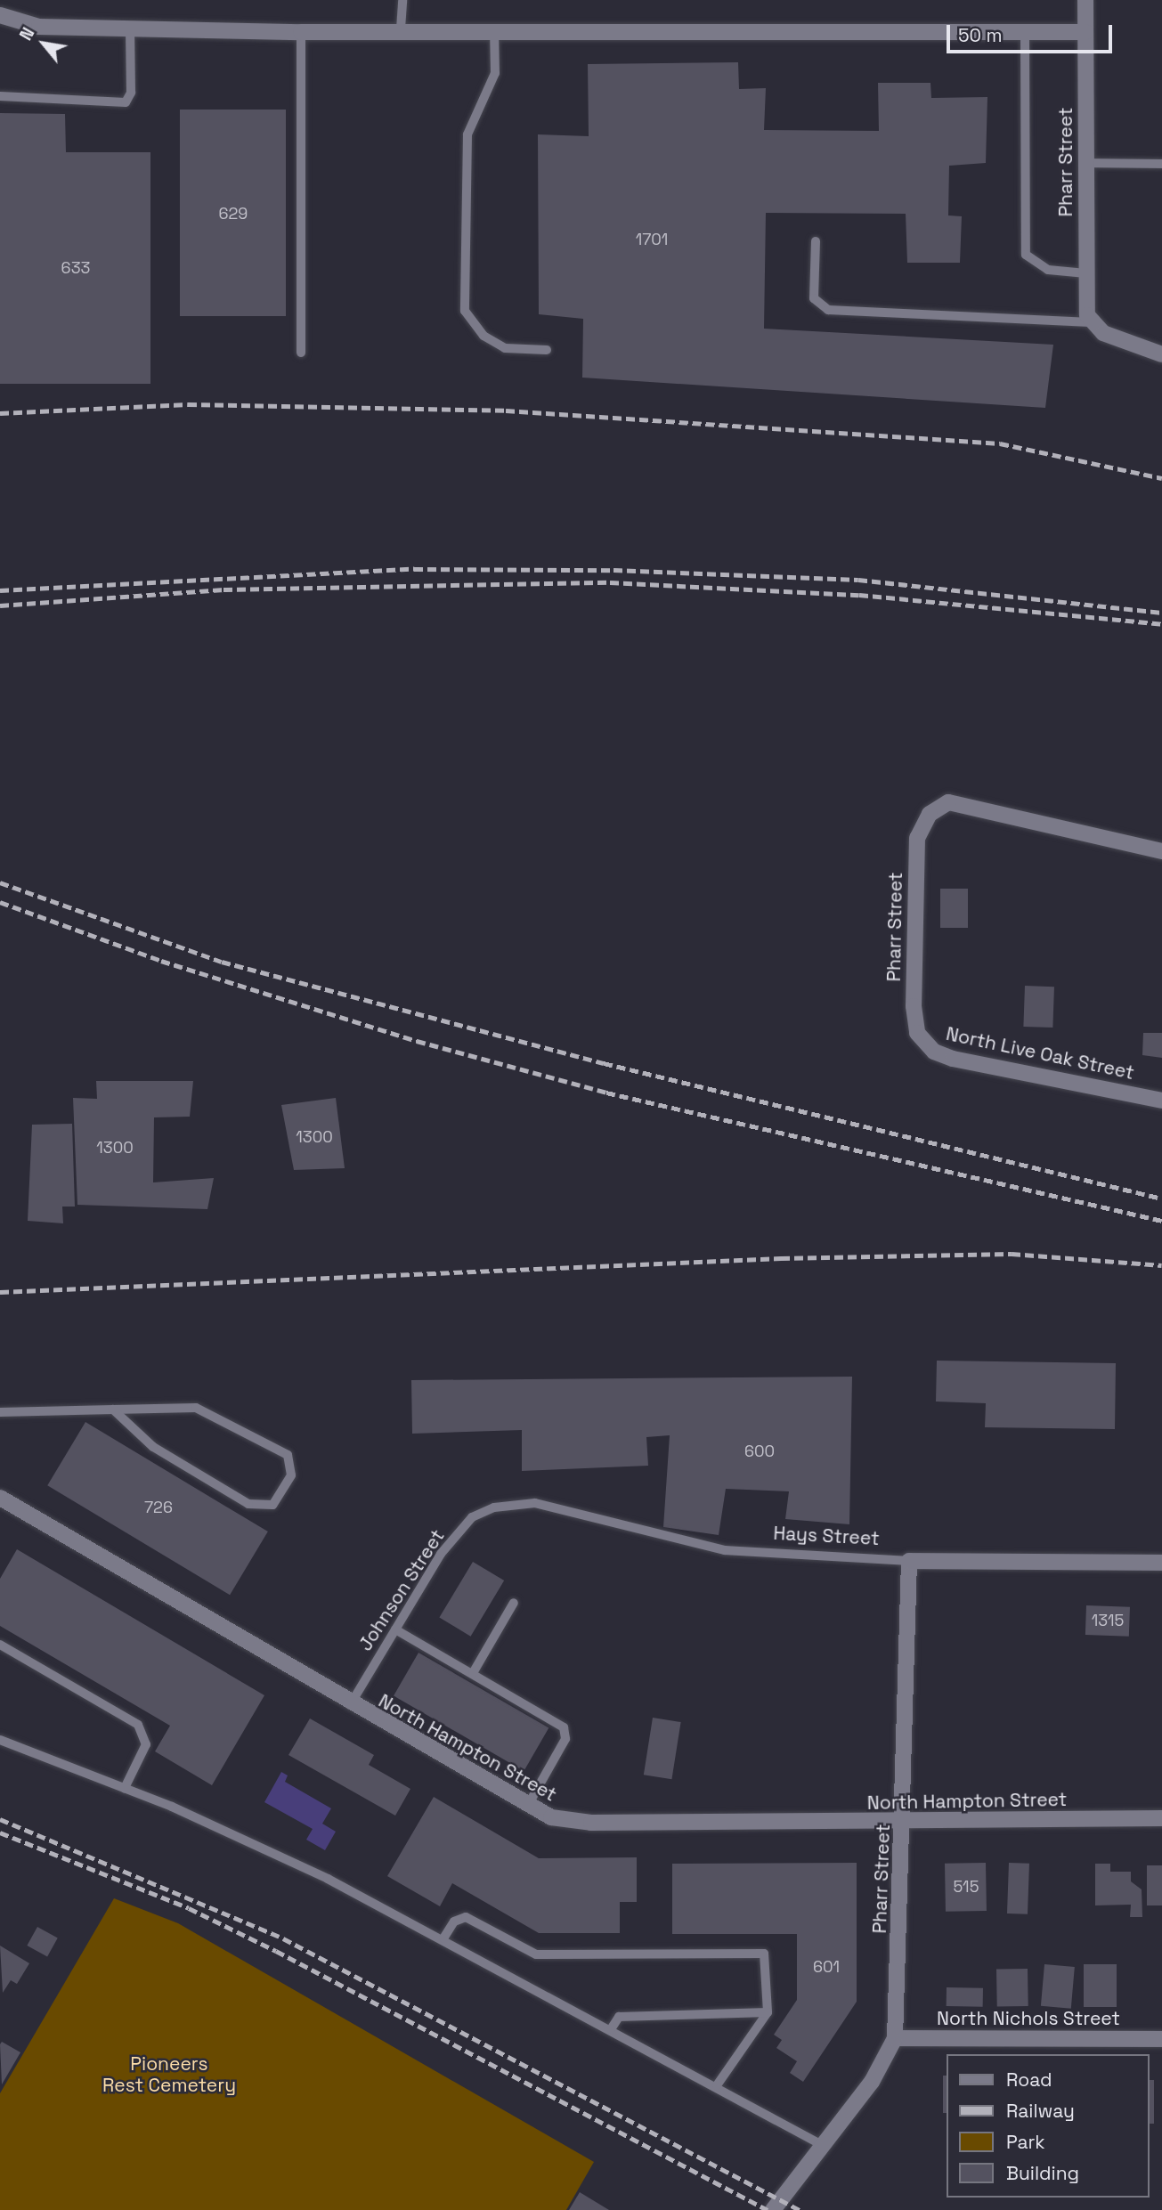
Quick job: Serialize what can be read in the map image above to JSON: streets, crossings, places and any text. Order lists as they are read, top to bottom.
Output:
{
  "streets": {
    "street": [
      "Pharr Street",
      "North Live Oak Street",
      "Hays Street",
      "North Hampton Street",
      "North Nichols Street"
    ],
    "lane": ["Johnson Street"]
  },
  "crossings": [
    ["Pharr Street", "North Live Oak Street"],
    ["Pharr Street", "Hays Street"],
    ["Pharr Street", "North Hampton Street"],
    ["Pharr Street", "North Nichols Street"],
    ["Hays Street", "Johnson Street"],
    ["Johnson Street", "North Hampton Street"]
  ],
  "parks": ["Pioneers Rest Cemetery"],
  "house_numbers": [
    "629",
    "1701",
    "633",
    "1300",
    "1300",
    "600",
    "726",
    "1315",
    "515",
    "601"
  ],
  "legend": [
    "Road",
    "Railway",
    "Park",
    "Building"
  ],
  "scale_bar": "50 m",
  "north": "top left"
}
